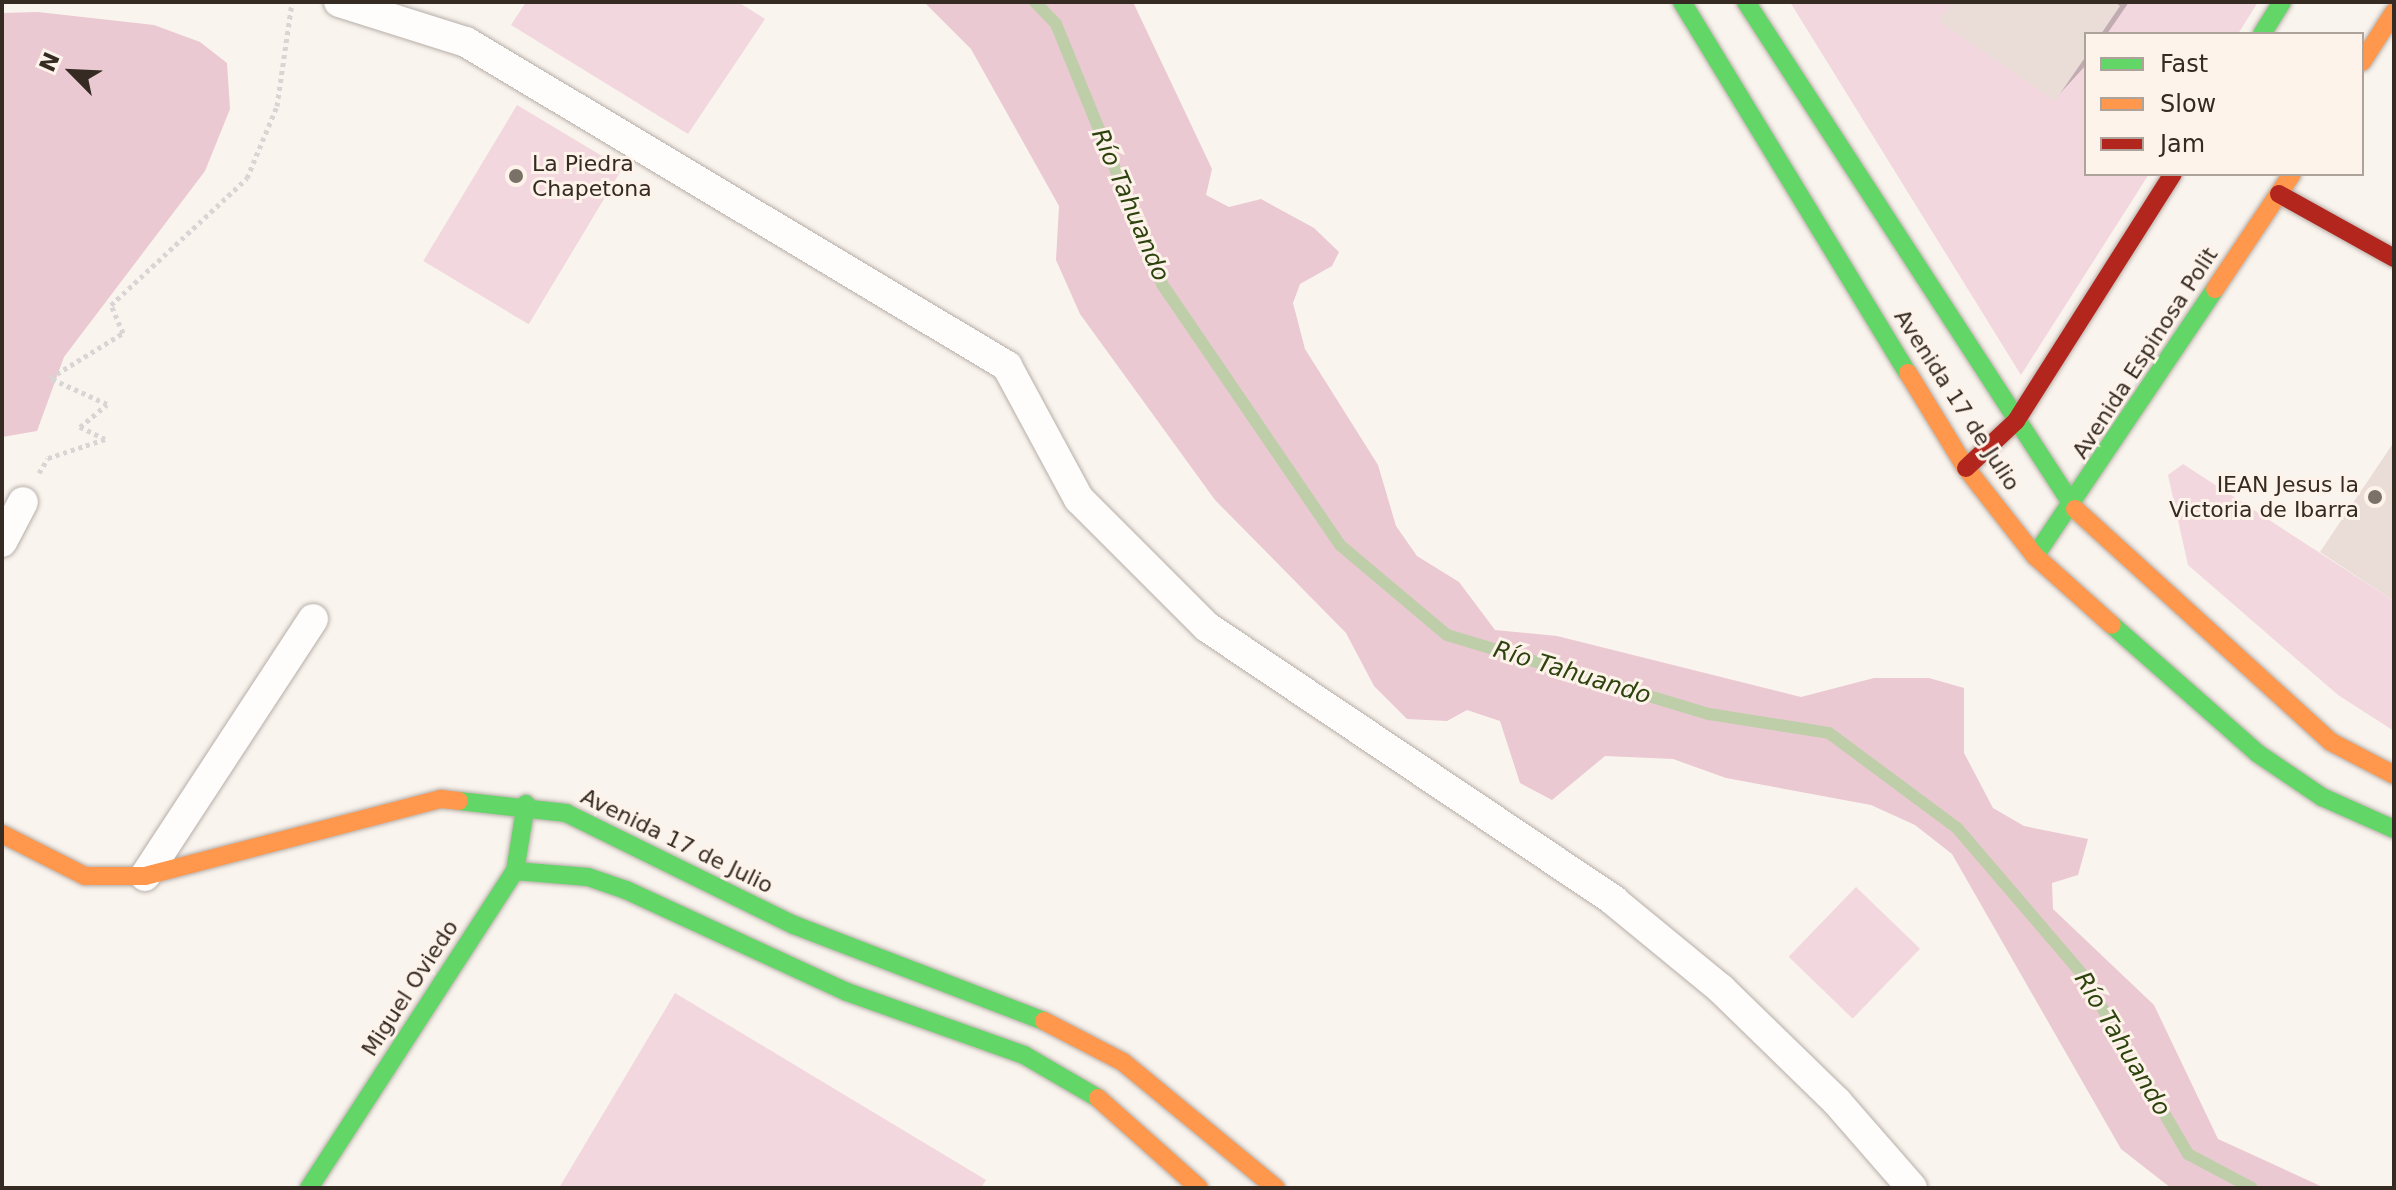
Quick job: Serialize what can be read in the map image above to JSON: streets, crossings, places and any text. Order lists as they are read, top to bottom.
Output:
{
  "streets": {
    "main road": ["Avenida Espinosa Polit", "Avenida 17 de Julio", "Miguel Oviedo"]
  },
  "crossings": [
    ["Avenida Espinosa Polit", "Avenida 17 de Julio"],
    ["Avenida 17 de Julio", "Miguel Oviedo"]
  ],
  "water": ["Río Tahuando"],
  "places": ["La Piedra Chapetona", "IEAN Jesus la Victoria de Ibarra"],
  "legend": ["Fast", "Slow", "Jam"],
  "north": "top left"
}
